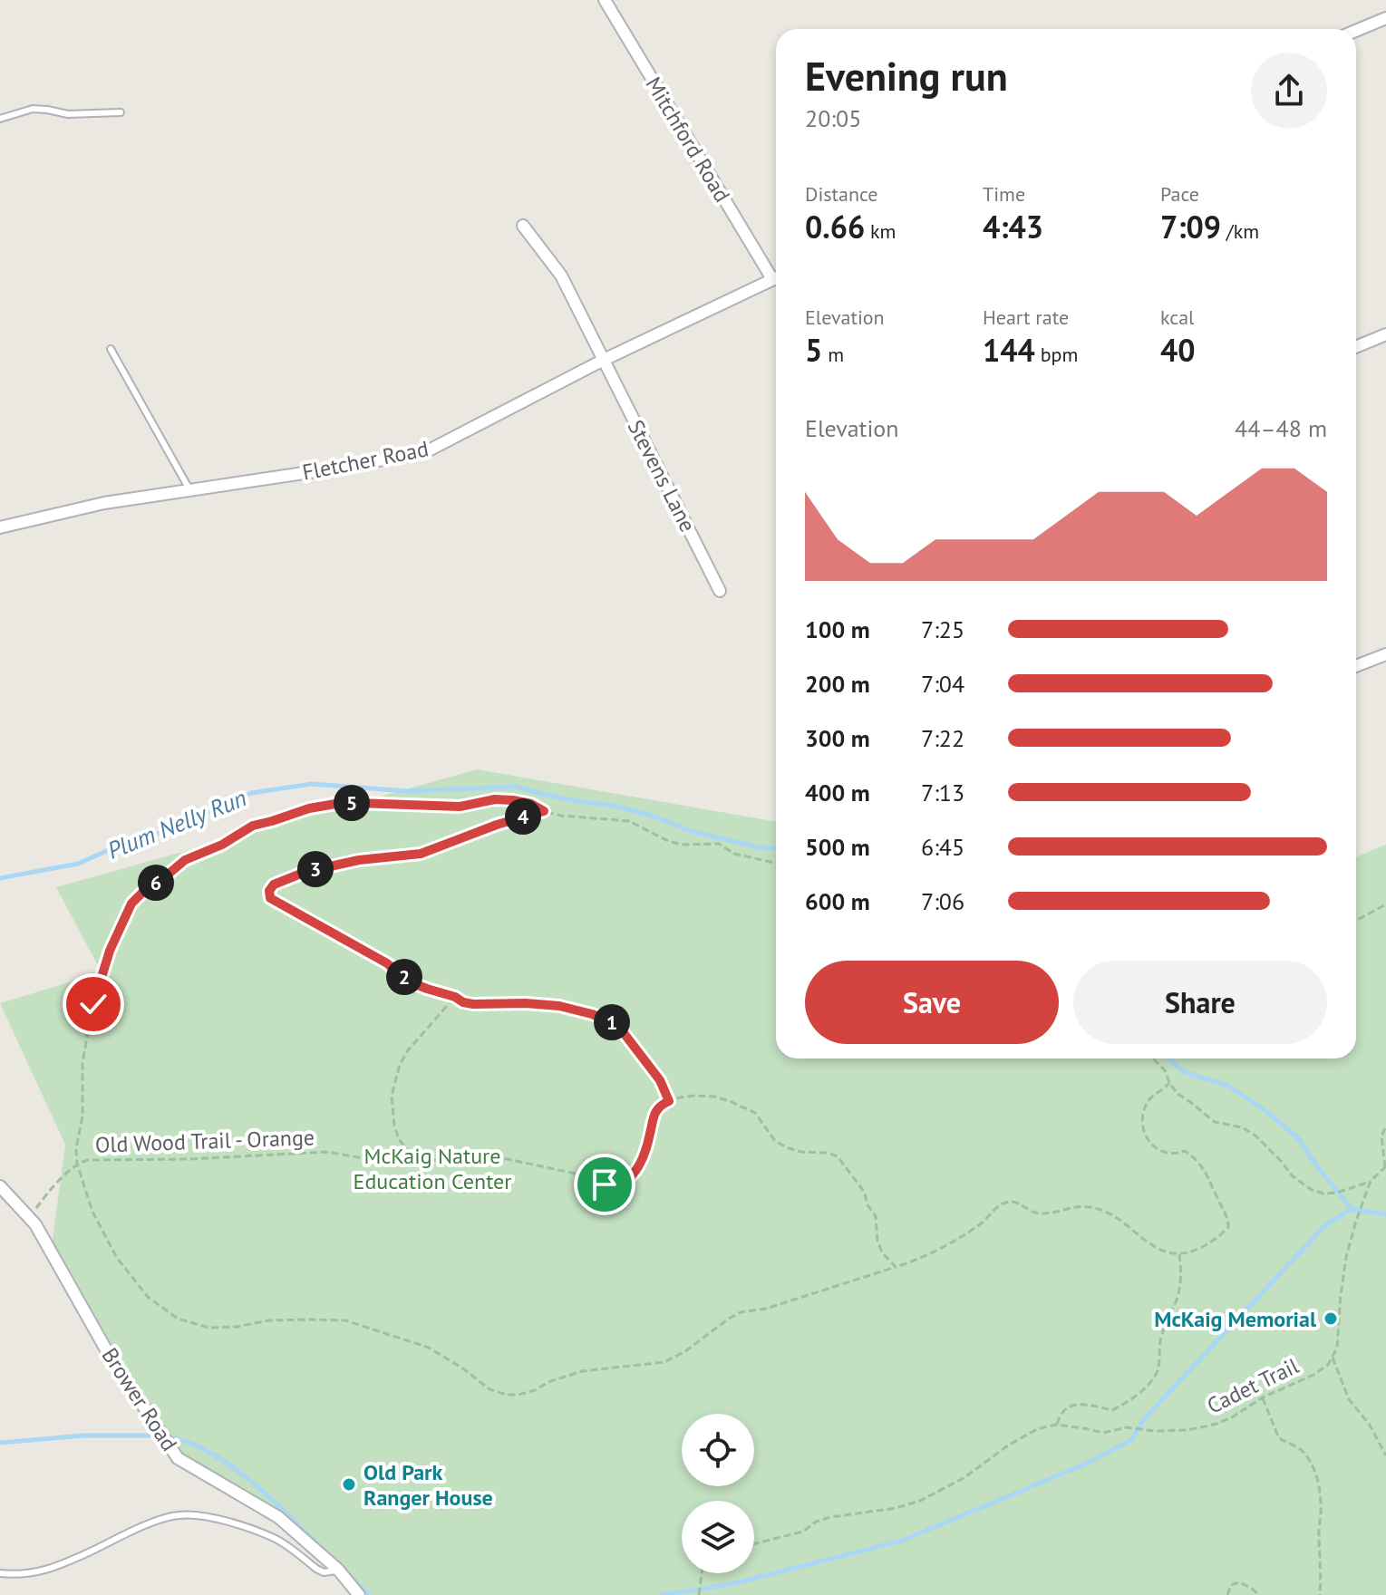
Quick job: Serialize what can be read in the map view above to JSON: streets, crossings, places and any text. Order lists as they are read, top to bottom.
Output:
{
  "streets": {
    "street": [
      "Mitchford Road",
      "Fletcher Road",
      "Stevens Lane",
      "Brower Road"
    ],
    "path": ["Old Wood Trail - Orange", "Cadet Trail"]
  },
  "crossings": [
    ["Fletcher Road", "Stevens Lane"],
    ["Old Wood Trail - Orange", "Brower Road"]
  ],
  "water": ["Plum Nelly Run"],
  "parks": ["McKaig Nature Education Center"],
  "places": ["McKaig Memorial", "Old Park Ranger House"],
  "page": {
    "heading": ["Evening run", "20:05"],
    "stats": [
      ["Distance", "0.66 km"],
      ["Time", "4:43"],
      ["Pace", "7:09 /km"],
      ["Elevation", "5 m"],
      ["Heart rate", "144 bpm"],
      ["kcal", "40"]
    ],
    "chart": ["Elevation", "44–48 m"],
    "list": [
      {
        "name": "100 m",
        "note": "7:25"
      },
      {
        "name": "200 m",
        "note": "7:04"
      },
      {
        "name": "300 m",
        "note": "7:22"
      },
      {
        "name": "400 m",
        "note": "7:13"
      },
      {
        "name": "500 m",
        "note": "6:45"
      },
      {
        "name": "600 m",
        "note": "7:06"
      }
    ],
    "pins": [
      "5",
      "4",
      "3",
      "6",
      "2",
      "1"
    ],
    "buttons": ["Save", "Share"]
  }
}
